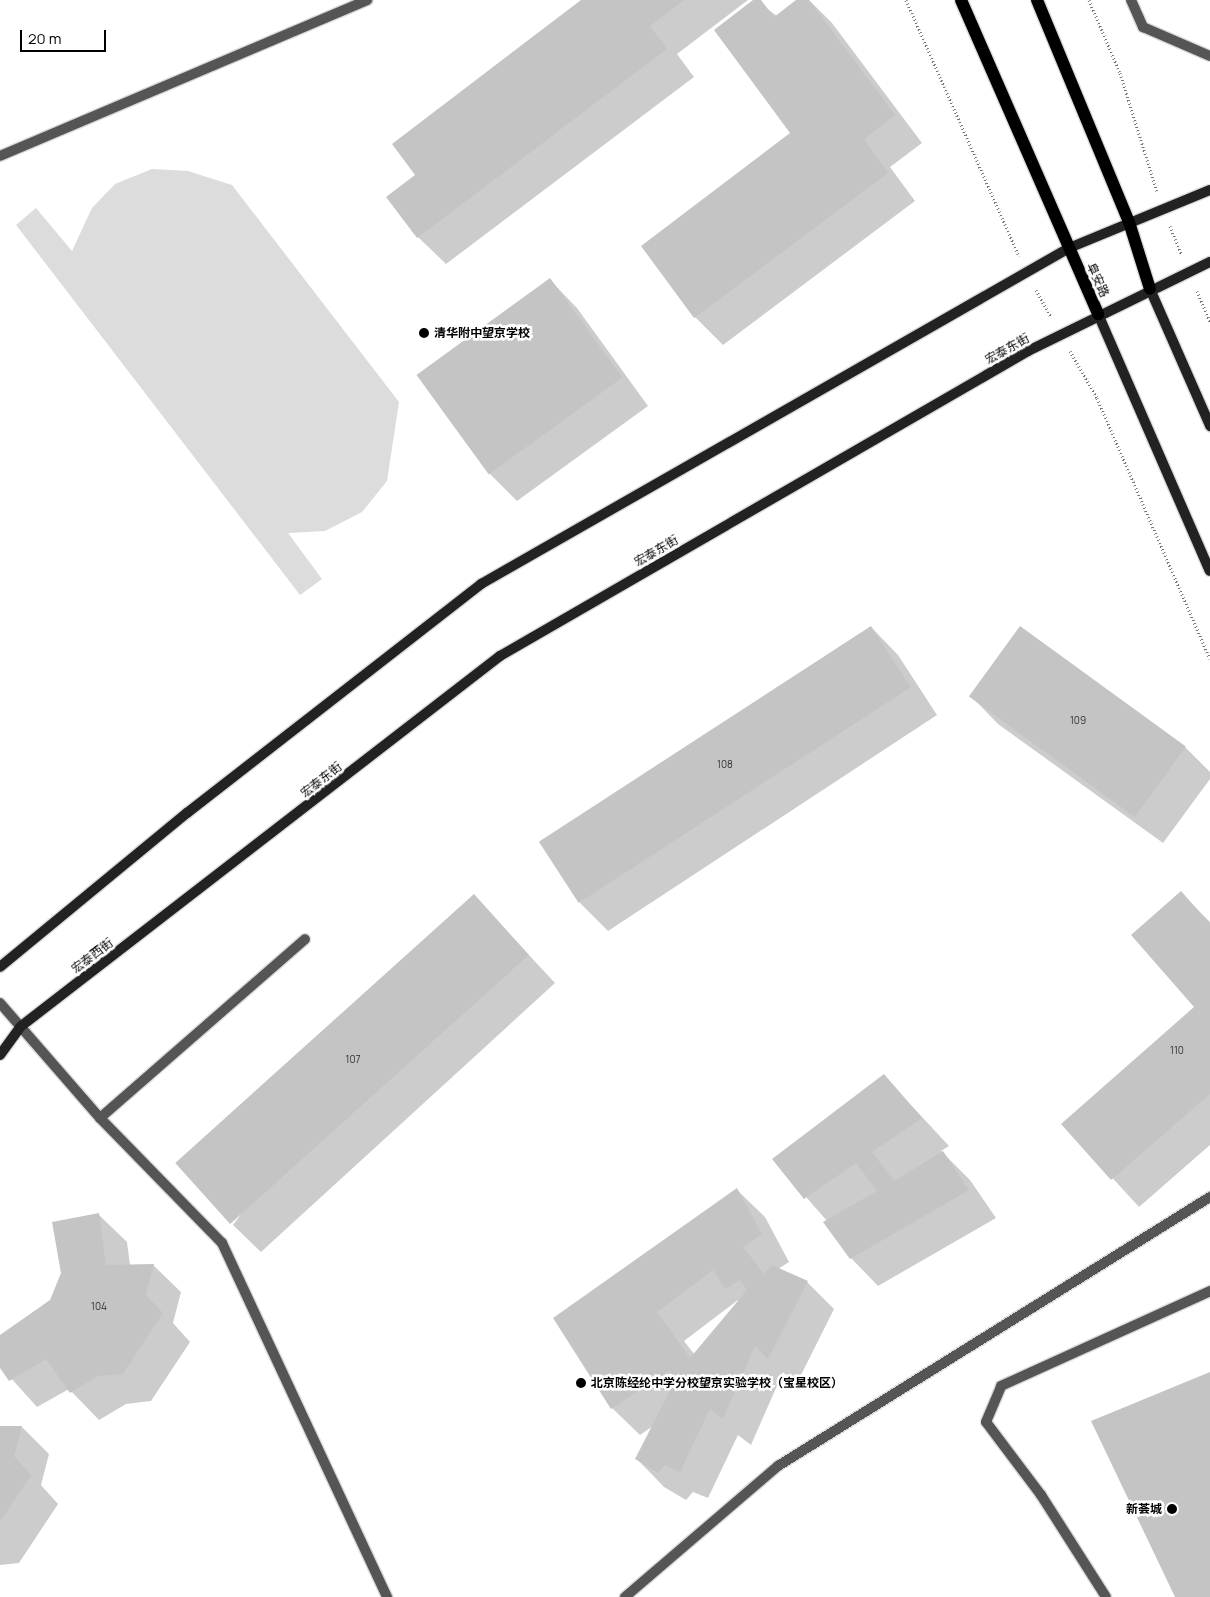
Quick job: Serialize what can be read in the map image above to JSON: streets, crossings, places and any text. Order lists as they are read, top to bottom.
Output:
{
  "streets": {
    "main road": ["阜安路", "宏泰东街", "宏泰西街"]
  },
  "crossings": [
    ["阜安路", "宏泰东街"],
    ["宏泰东街", "宏泰西街"]
  ],
  "places": ["清华附中望京学校", "北京陈经纶中学分校望京实验学校（宝星校区）", "新荟城"],
  "house_numbers": [
    "109",
    "108",
    "110",
    "107",
    "104"
  ],
  "scale_bar": "20 m"
}
